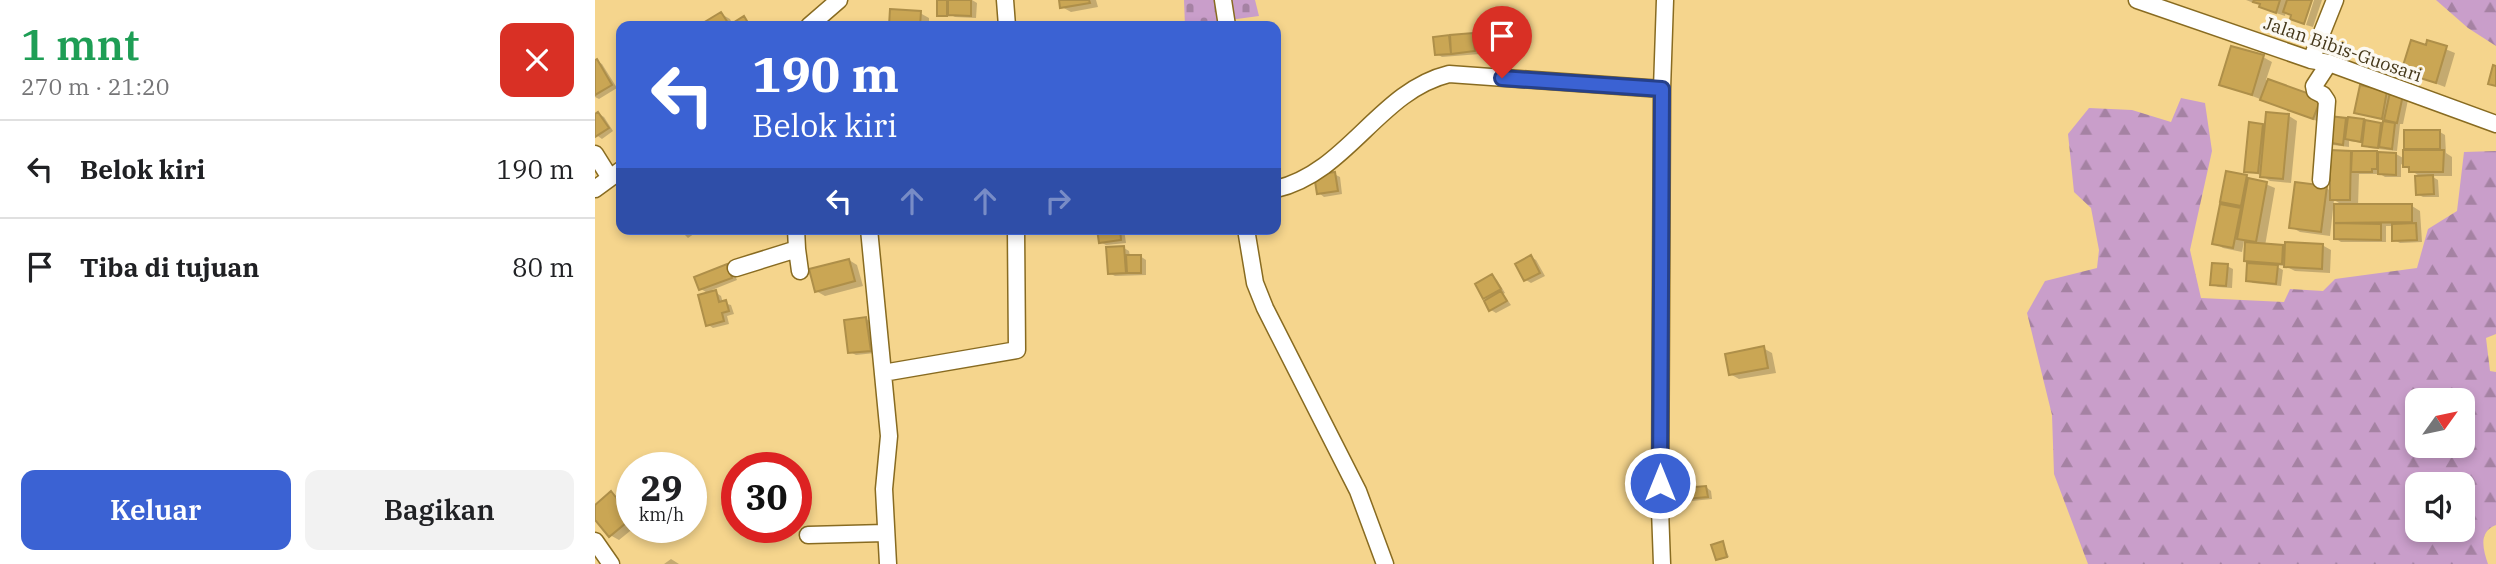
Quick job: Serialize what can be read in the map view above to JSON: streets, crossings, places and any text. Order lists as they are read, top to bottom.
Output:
{
  "streets": {
    "street": ["Jalan Bibis-Guosari"]
  },
  "north": "top right",
  "page": {
    "heading": ["1 mnt", "270 m · 21:20"],
    "turn": ["190 m", "Belok kiri"],
    "list": [
      {
        "name": "Belok kiri",
        "value": "190 m"
      },
      {
        "name": "Tiba di tujuan",
        "value": "80 m"
      }
    ],
    "speed": "29 km/h",
    "limit": "30",
    "buttons": ["Keluar", "Bagikan"]
  }
}
